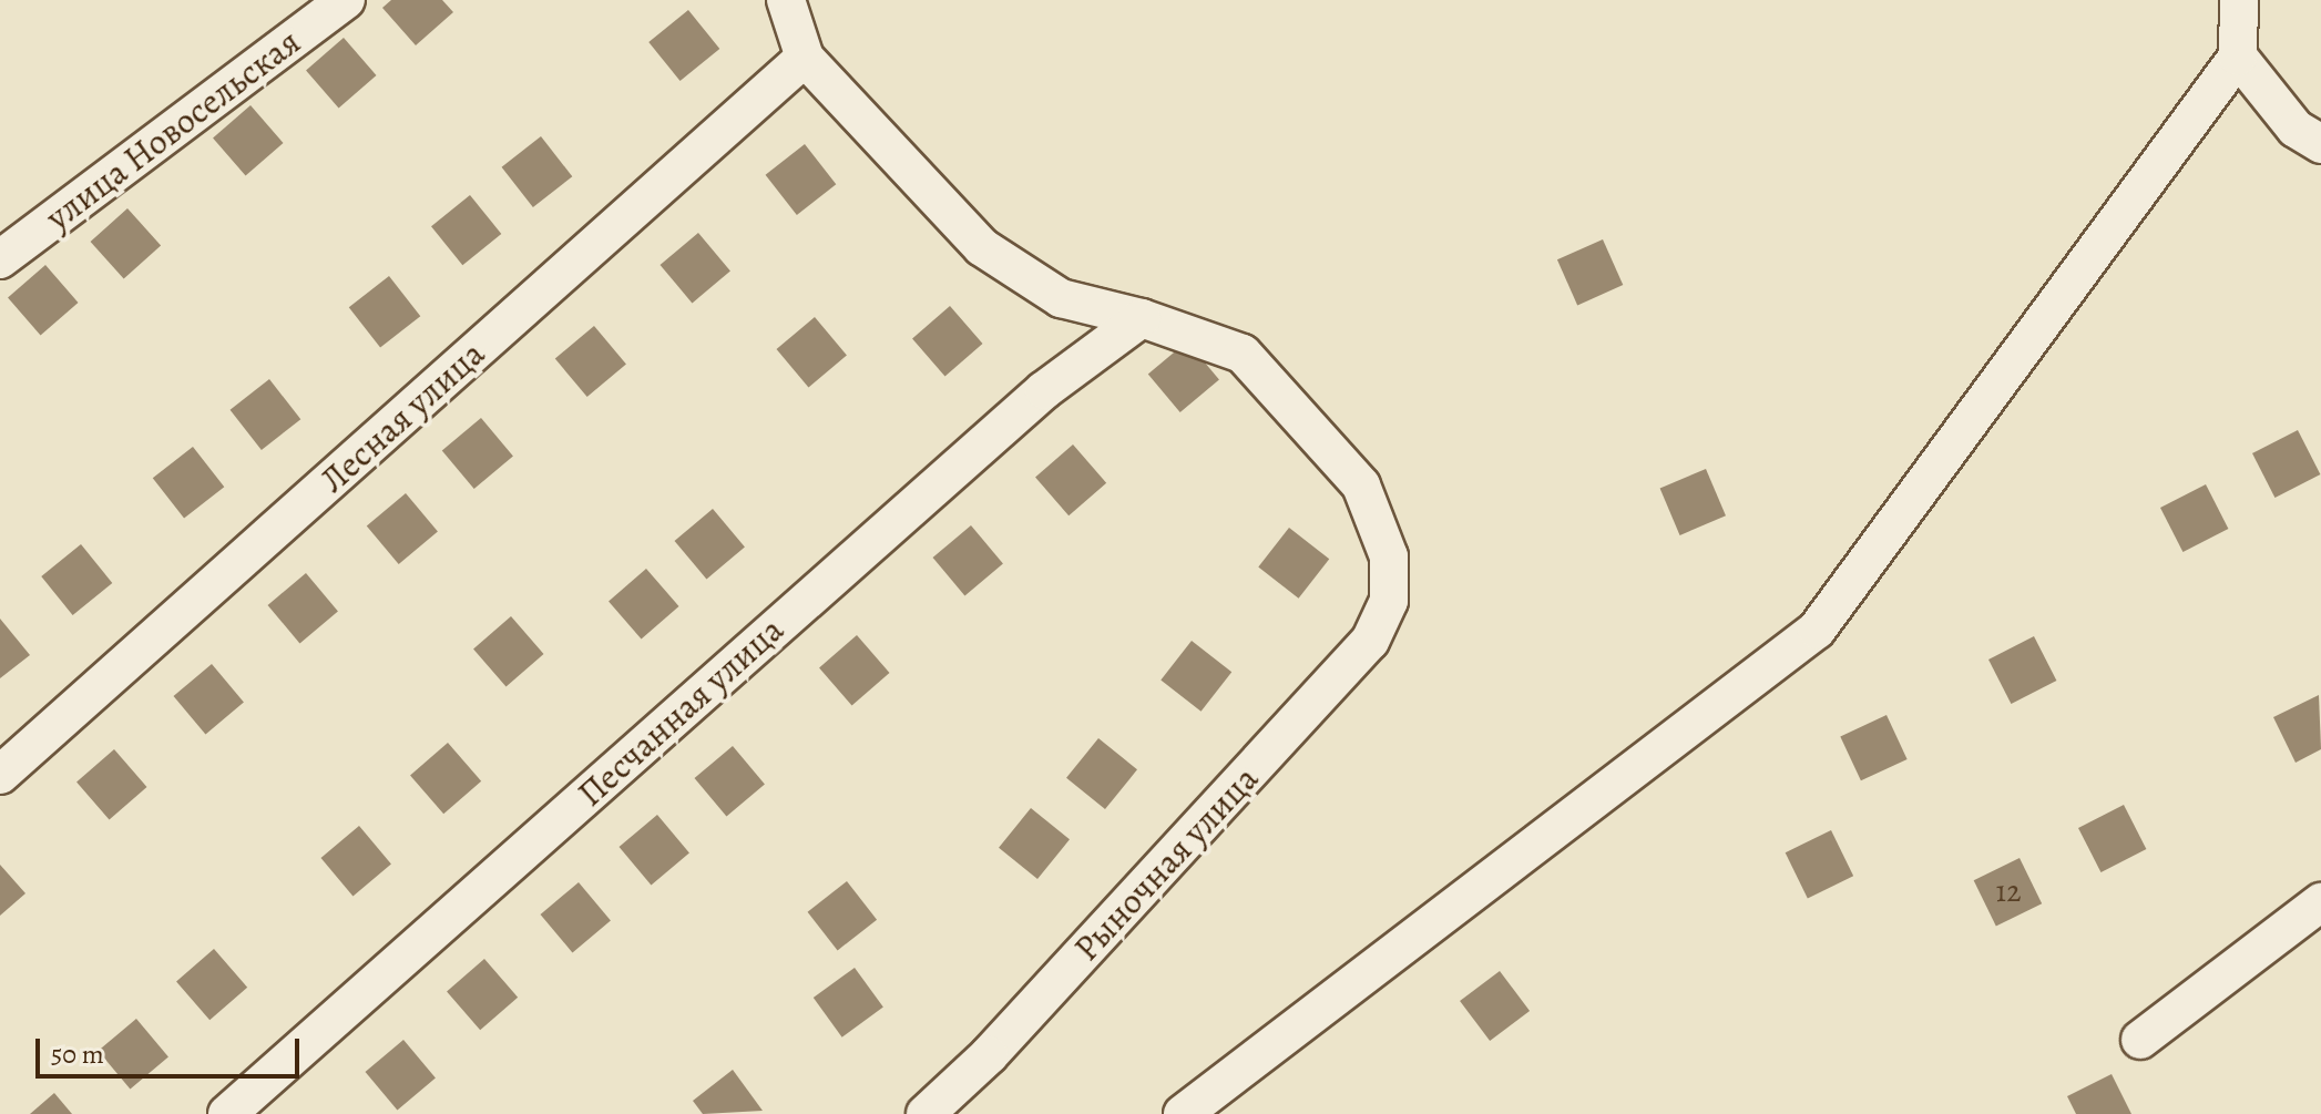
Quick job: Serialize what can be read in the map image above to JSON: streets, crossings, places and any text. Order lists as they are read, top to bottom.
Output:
{
  "streets": {
    "street": [
      "улица Новосельская",
      "Лесная улица",
      "Песчанная улица",
      "Рыночная улица"
    ]
  },
  "crossings": [
    ["Песчанная улица", "Рыночная улица"]
  ],
  "house_numbers": ["12"],
  "scale_bar": "50 m"
}
